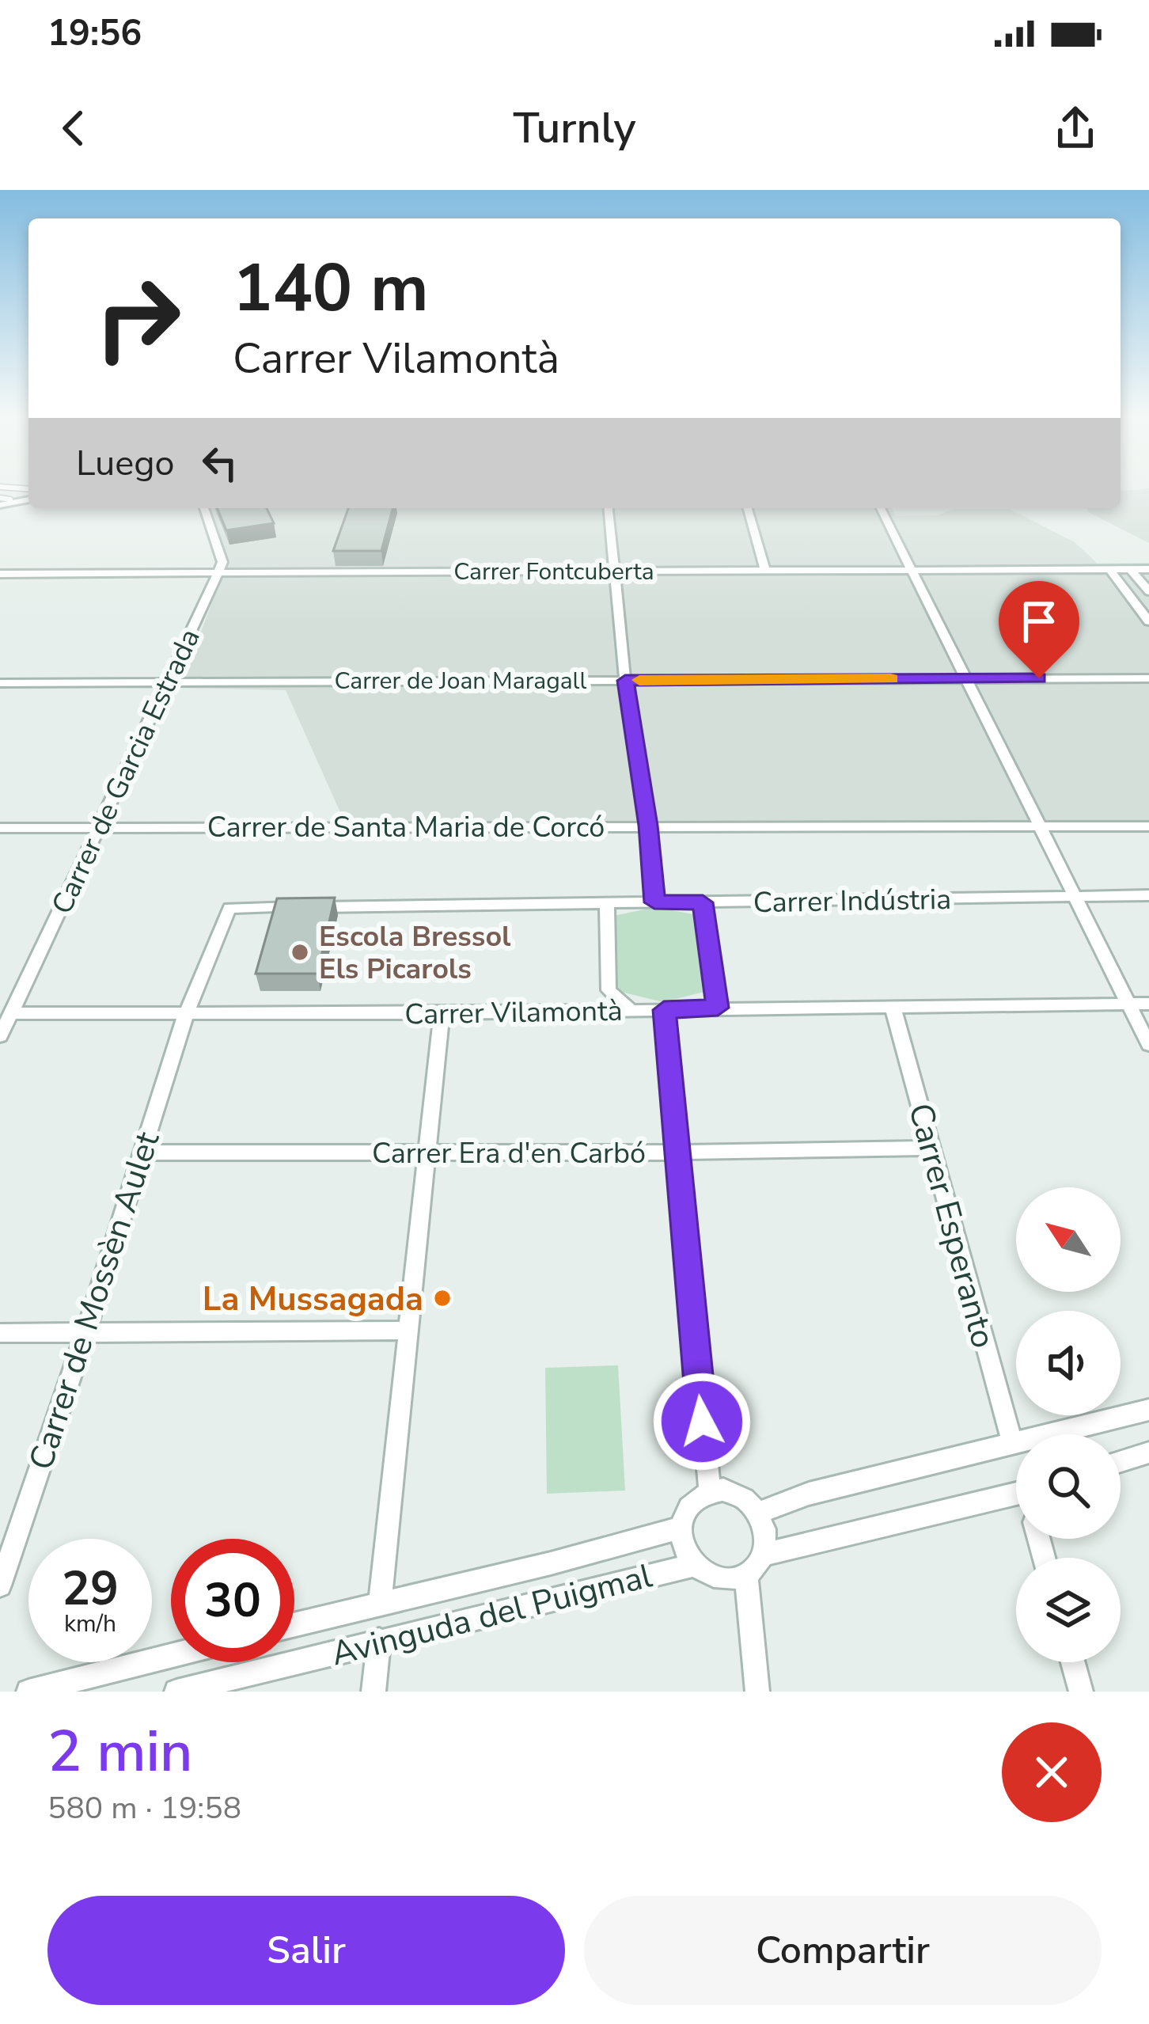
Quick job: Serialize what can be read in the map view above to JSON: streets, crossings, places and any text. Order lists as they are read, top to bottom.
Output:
{
  "streets": {
    "street": [
      "Carrer Fontcuberta",
      "Carrer de Joan Maragall",
      "Carrer de Garcia Estrada",
      "Carrer de Santa Maria de Corcó",
      "Carrer Indústria",
      "Carrer Vilamontà",
      "Carrer Era d'en Carbó",
      "Carrer Esperanto",
      "Carrer de Mossèn Aulet",
      "Avinguda del Puigmal"
    ]
  },
  "crossings": [
    ["Carrer Fontcuberta", "Carrer de Garcia Estrada"],
    ["Carrer de Joan Maragall", "Carrer de Garcia Estrada"],
    ["Carrer de Garcia Estrada", "Carrer de Santa Maria de Corcó"],
    ["Carrer de Garcia Estrada", "Carrer Vilamontà"],
    ["Carrer Indústria", "Carrer Vilamontà"],
    ["Carrer Indústria", "Carrer de Mossèn Aulet"],
    ["Carrer Vilamontà", "Carrer Esperanto"],
    ["Carrer Vilamontà", "Carrer de Mossèn Aulet"],
    ["Carrer Era d'en Carbó", "Carrer Esperanto"],
    ["Carrer Era d'en Carbó", "Carrer de Mossèn Aulet"]
  ],
  "places": ["Escola Bressol Els Picarols", "La Mussagada"],
  "north": "top left",
  "page": {
    "status": "19:56",
    "header": "Turnly",
    "turn": ["140 m", "Carrer Vilamontà"],
    "then": "Luego",
    "speed": "29 km/h",
    "limit": "30",
    "heading": ["2 min", "580 m · 19:58"],
    "buttons": ["Salir", "Compartir"]
  }
}
